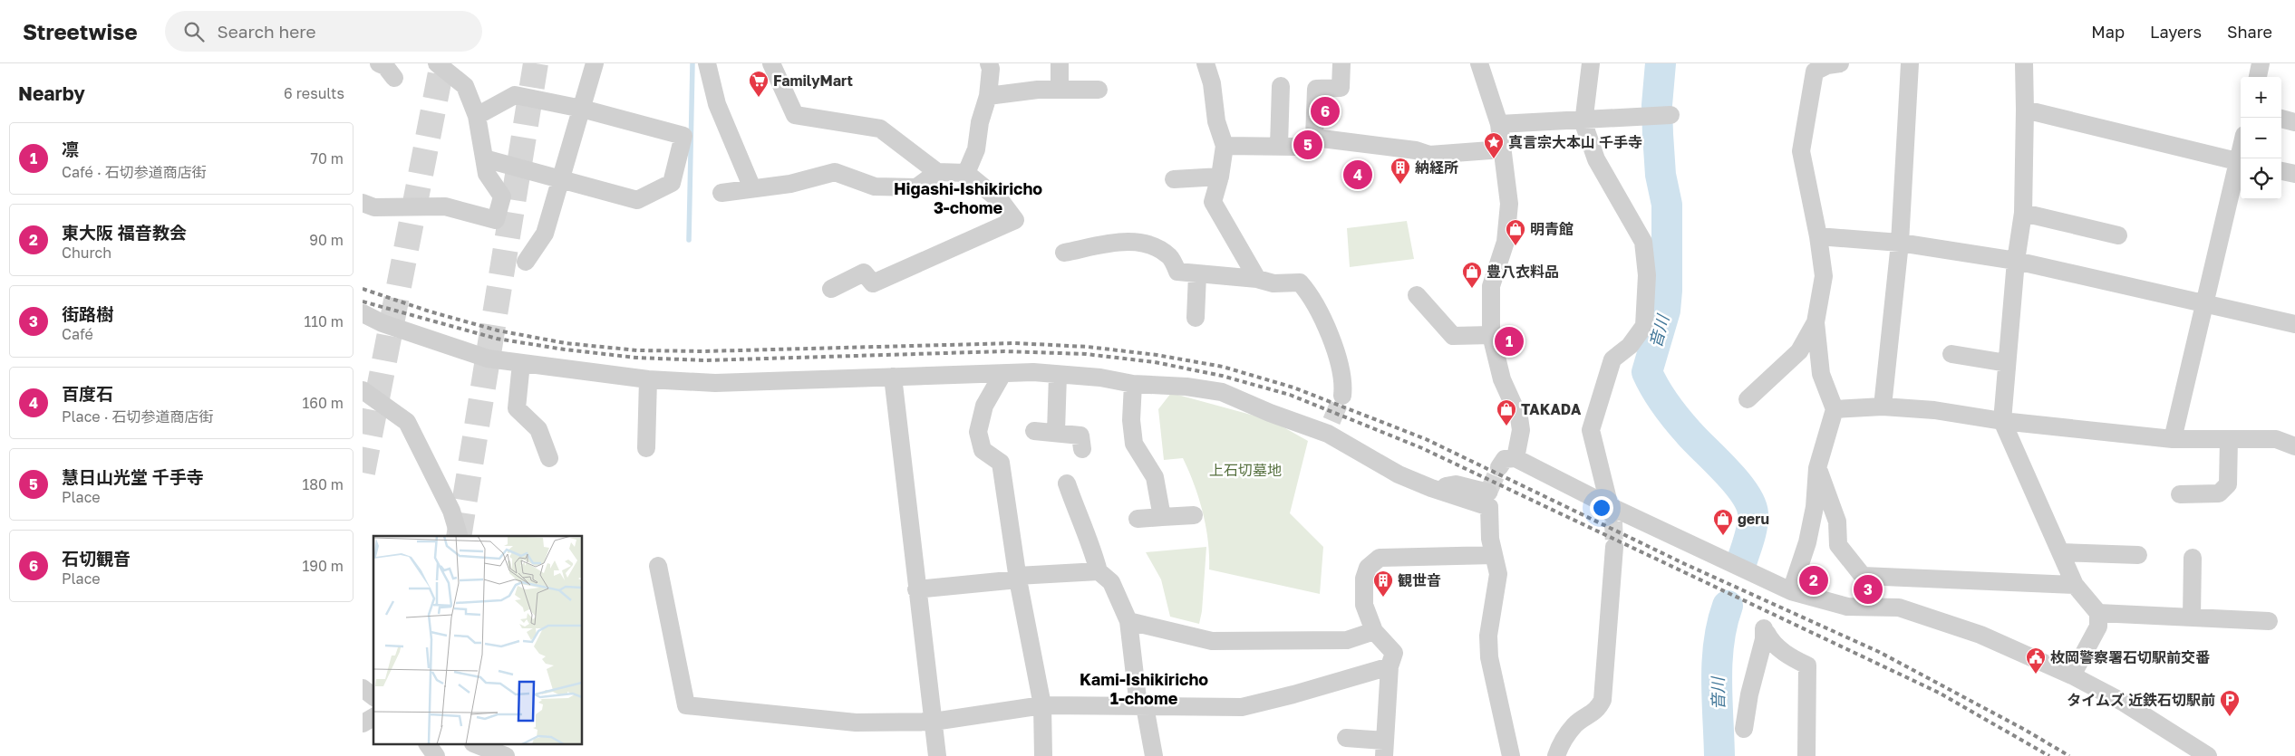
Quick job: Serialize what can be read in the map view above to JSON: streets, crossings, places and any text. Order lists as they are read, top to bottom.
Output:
{
  "districts": ["Higashi-Ishikiricho 3-chome", "Kami-Ishikiricho 1-chome"],
  "water": ["音川"],
  "parks": ["上石切墓地"],
  "places": {
    "supermarket": ["FamilyMart"],
    "place": ["真言宗大本山 千手寺"],
    "building": ["納経所", "観世音"],
    "shop": [
      "明青館",
      "豊八衣料品",
      "TAKADA",
      "geru"
    ],
    "public building": ["枚岡警察署石切駅前交番"],
    "parking": ["タイムズ 近鉄石切駅前"]
  },
  "page": {
    "header": "Streetwise",
    "search": "Search here",
    "nav": ["Map", "Layers", "Share"],
    "heading": ["Nearby", "6 results"],
    "map_buttons": ["+", "−"],
    "pins": [
      "6",
      "5",
      "4",
      "1",
      "2",
      "3"
    ],
    "list": [
      {
        "mark": "1",
        "name": "凛",
        "note": "Café · 石切参道商店街",
        "value": "70 m"
      },
      {
        "mark": "2",
        "name": "東大阪 福音教会",
        "note": "Church",
        "value": "90 m"
      },
      {
        "mark": "3",
        "name": "街路樹",
        "note": "Café",
        "value": "110 m"
      },
      {
        "mark": "4",
        "name": "百度石",
        "note": "Place · 石切参道商店街",
        "value": "160 m"
      },
      {
        "mark": "5",
        "name": "慧日山光堂 千手寺",
        "note": "Place",
        "value": "180 m"
      },
      {
        "mark": "6",
        "name": "石切観音",
        "note": "Place",
        "value": "190 m"
      }
    ]
  }
}
